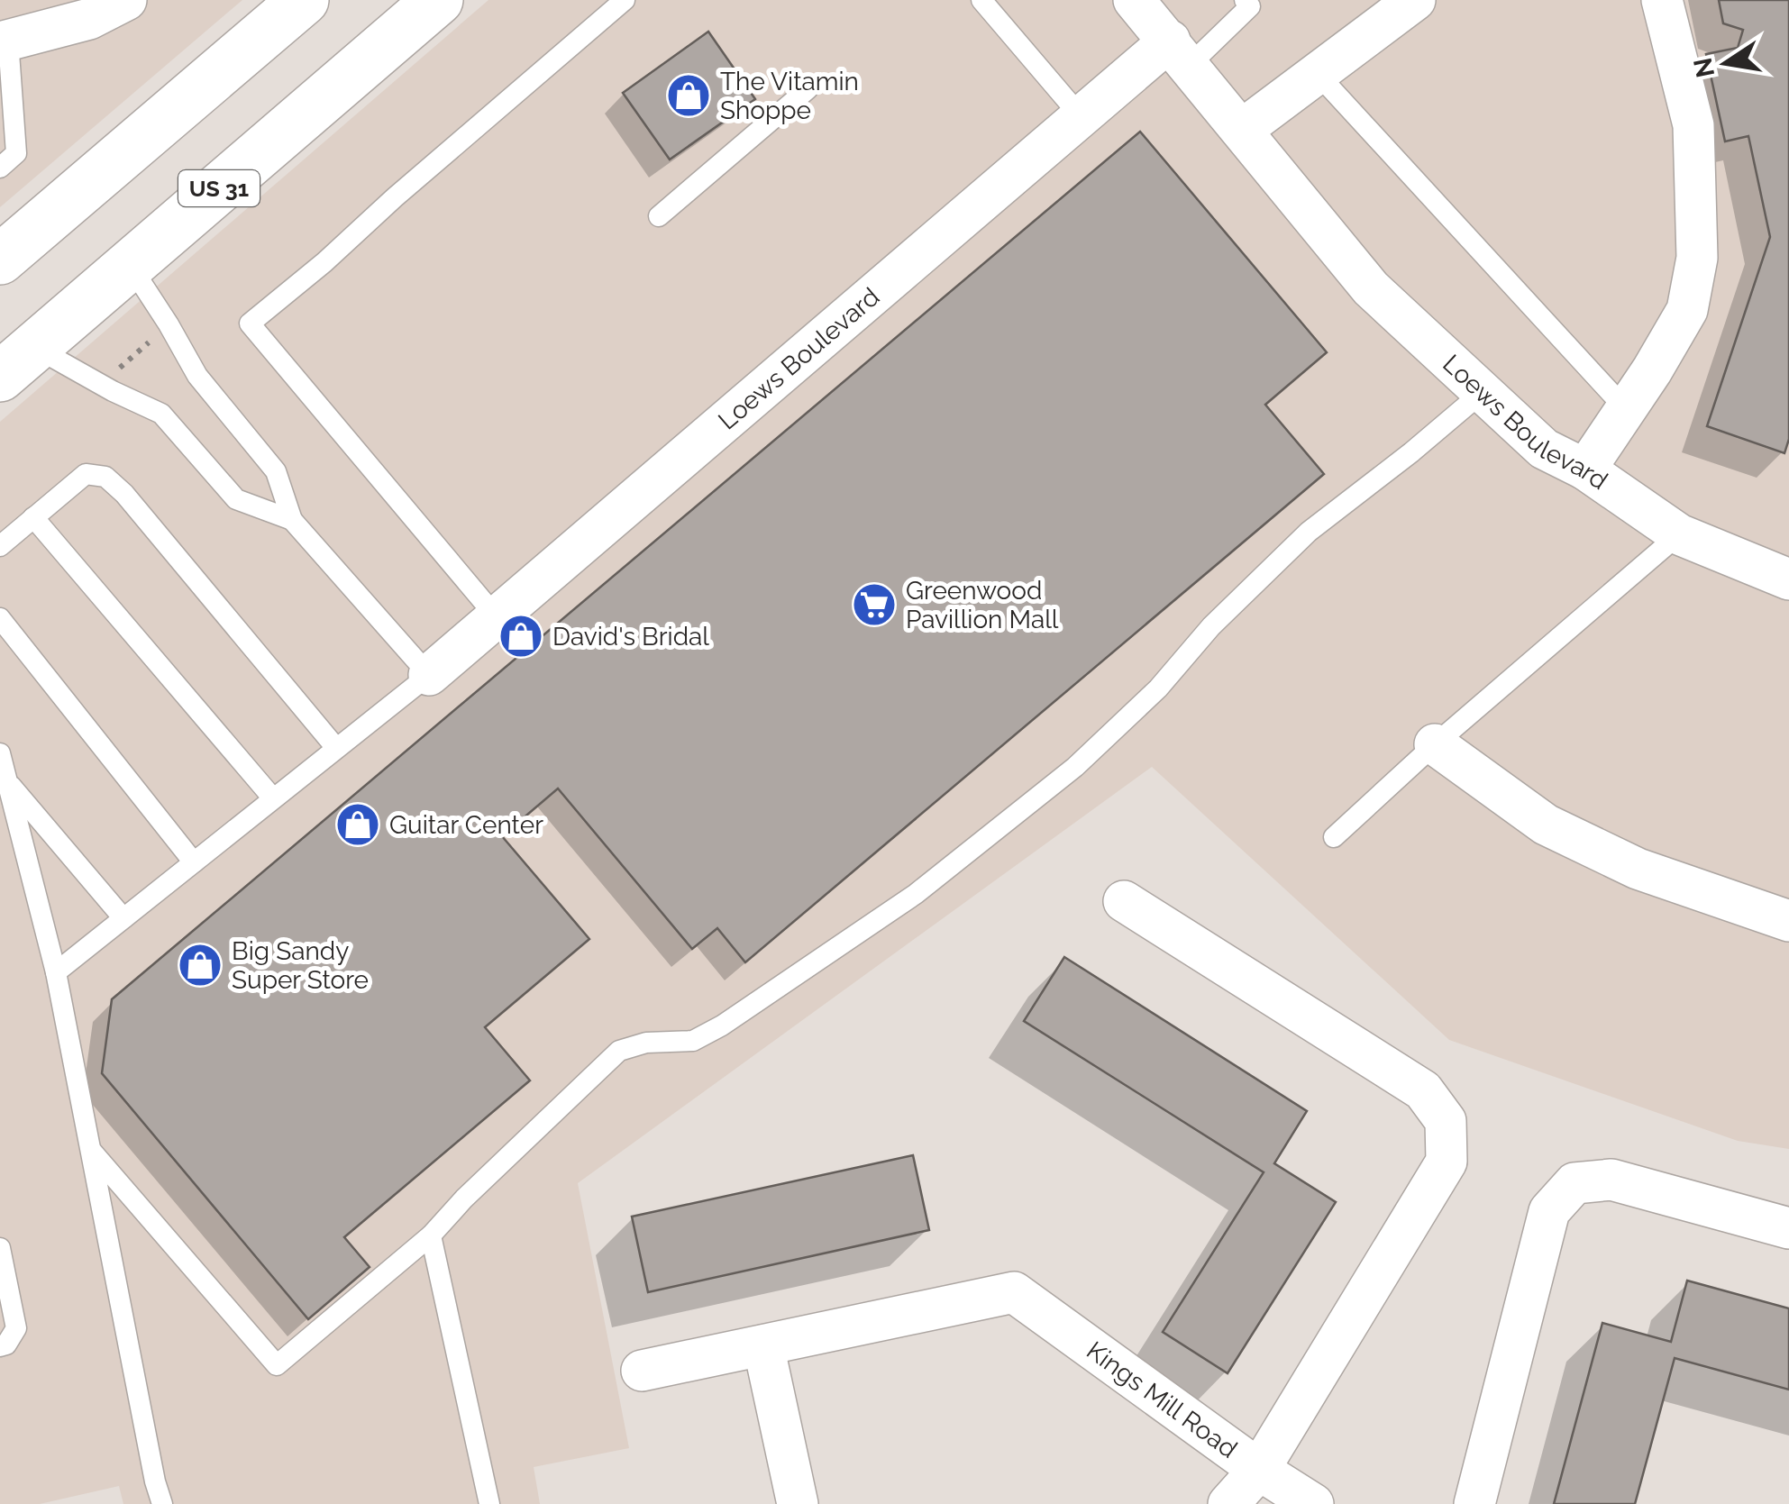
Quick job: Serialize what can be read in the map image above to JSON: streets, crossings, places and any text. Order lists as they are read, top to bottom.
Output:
{
  "streets": {
    "main road": ["US 31"],
    "street": ["Loews Boulevard", "Kings Mill Road"]
  },
  "places": {
    "shop": [
      "The Vitamin Shoppe",
      "David's Bridal",
      "Guitar Center",
      "Big Sandy Super Store"
    ],
    "supermarket": ["Greenwood Pavillion Mall"]
  },
  "north": "left"
}
